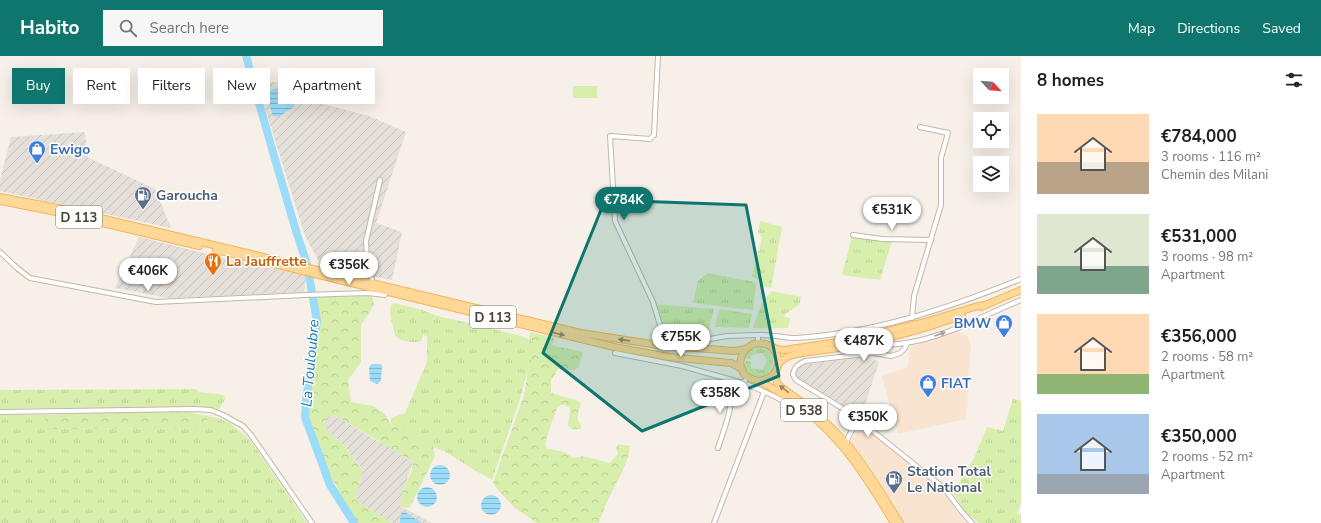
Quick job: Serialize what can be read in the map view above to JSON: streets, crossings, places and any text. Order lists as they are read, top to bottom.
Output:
{
  "streets": {
    "main road": ["D 113", "D 538"]
  },
  "crossings": [
    ["D 113", "D 538"]
  ],
  "water": ["La Touloubre"],
  "places": {
    "shop": ["Ewigo", "BMW", "FIAT"],
    "fuel station": ["Garoucha", "Station Total Le National"],
    "restaurant": ["La Jauffrette"]
  },
  "north": "bottom right",
  "page": {
    "header": "Habito",
    "search": "Search here",
    "nav": ["Map", "Directions", "Saved"],
    "heading": "8 homes",
    "chip": [
      "Buy",
      "Rent",
      "Filters",
      "New",
      "Apartment"
    ],
    "list": [
      {
        "name": "€784,000",
        "note": "3 rooms · 116 m² · Chemin des Milani"
      },
      {
        "name": "€531,000",
        "note": "3 rooms · 98 m² · Apartment"
      },
      {
        "name": "€356,000",
        "note": "2 rooms · 58 m² · Apartment"
      },
      {
        "name": "€350,000",
        "note": "2 rooms · 52 m² · Apartment"
      }
    ],
    "price": [
      "€784K",
      "€531K",
      "€356K",
      "€406K",
      "€755K",
      "€487K",
      "€358K",
      "€350K"
    ]
  }
}
